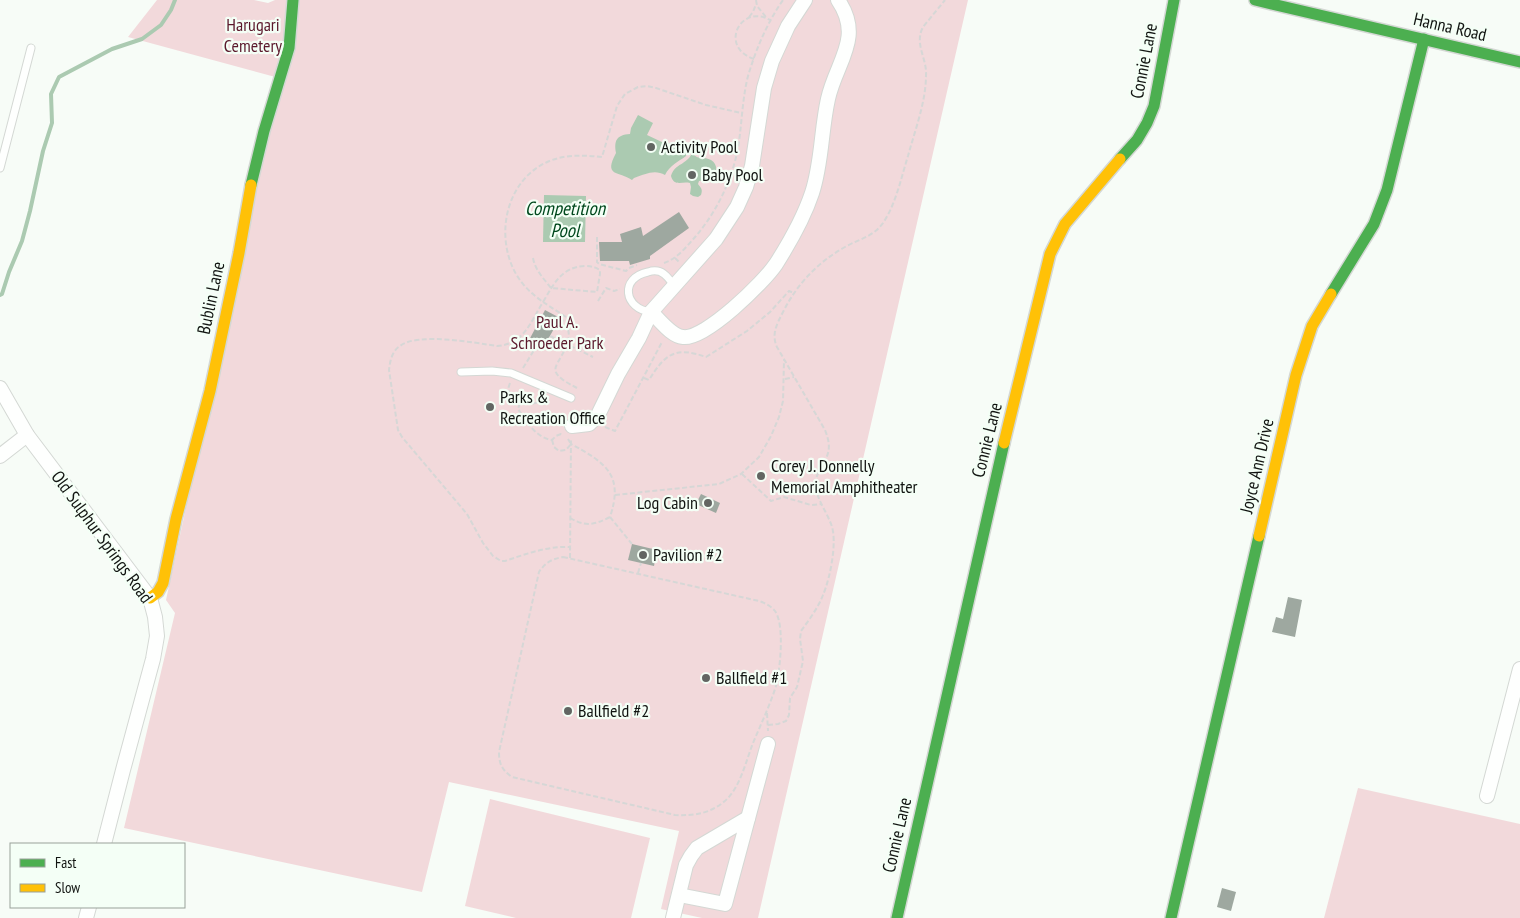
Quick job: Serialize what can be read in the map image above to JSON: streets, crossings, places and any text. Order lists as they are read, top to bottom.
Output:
{
  "streets": {
    "street": [
      "Hanna Road",
      "Connie Lane",
      "Bublin Lane",
      "Joyce Ann Drive",
      "Old Sulphur Springs Road"
    ]
  },
  "crossings": [
    ["Hanna Road", "Joyce Ann Drive"],
    ["Bublin Lane", "Old Sulphur Springs Road"]
  ],
  "water": ["Competition Pool"],
  "parks": ["Harugari Cemetery", "Paul A. Schroeder Park"],
  "places": [
    "Activity Pool",
    "Baby Pool",
    "Parks & Recreation Office",
    "Corey J. Donnelly Memorial Amphitheater",
    "Log Cabin",
    "Pavilion #2",
    "Ballfield #1",
    "Ballfield #2"
  ],
  "legend": ["Fast", "Slow"]
}
